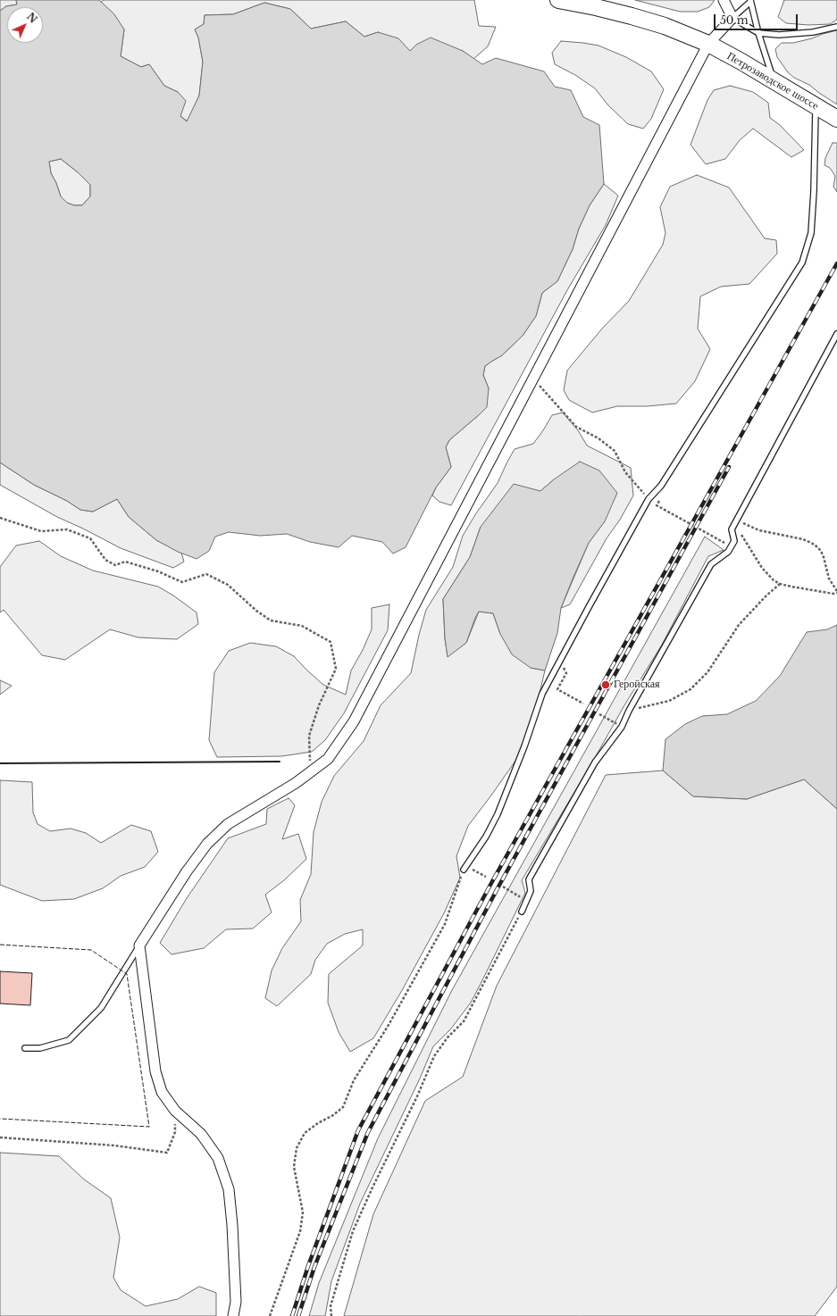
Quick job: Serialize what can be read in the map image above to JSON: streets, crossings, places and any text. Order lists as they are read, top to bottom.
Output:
{
  "streets": {
    "main road": ["Петрозаводское шоссе"]
  },
  "places": ["Геройская"],
  "scale_bar": "50 m",
  "north": "top right"
}
